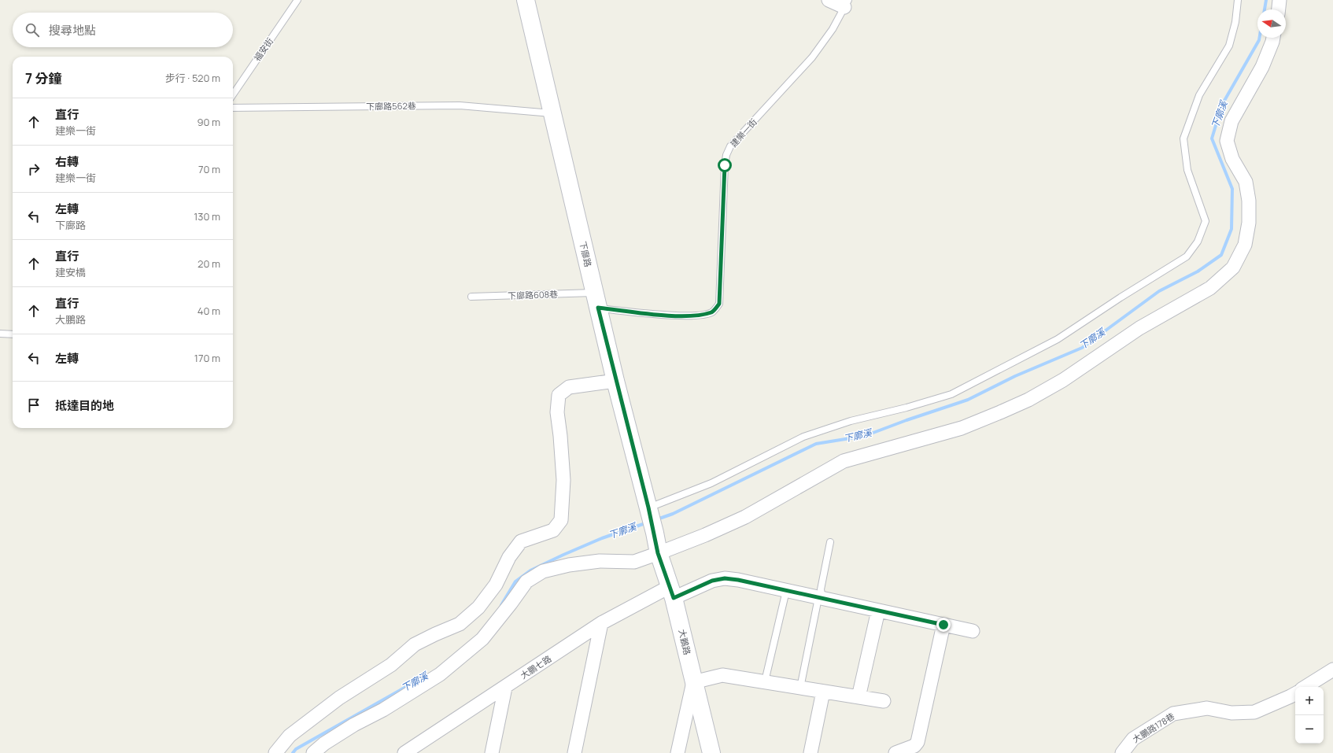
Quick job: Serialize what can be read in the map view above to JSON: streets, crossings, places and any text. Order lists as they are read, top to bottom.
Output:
{
  "streets": {
    "street": [
      "下廍路",
      "大鵬路",
      "大鵬七路",
      "大鵬路178巷"
    ],
    "lane": [
      "福安街",
      "下廍路562巷",
      "建樂一街",
      "下廍路608巷"
    ]
  },
  "crossings": [
    ["下廍路562巷", "下廍路"],
    ["建樂一街", "下廍路"],
    ["建樂一街", "下廍路608巷"],
    ["下廍路", "下廍路608巷"],
    ["下廍路", "大鵬路"],
    ["大鵬路", "大鵬七路"]
  ],
  "water": ["下廓溪"],
  "north": "left",
  "page": {
    "search": "搜尋地點",
    "heading": ["7 分鐘", "步行 · 520 m"],
    "list": [
      ["直行", "建樂一街", "90 m"],
      ["右轉", "建樂一街", "70 m"],
      ["左轉", "下廍路", "130 m"],
      ["直行", "建安橋", "20 m"],
      ["直行", "大鵬路", "40 m"],
      ["左轉", "170 m"],
      "抵達目的地"
    ],
    "map_buttons": ["+", "−"]
  }
}
